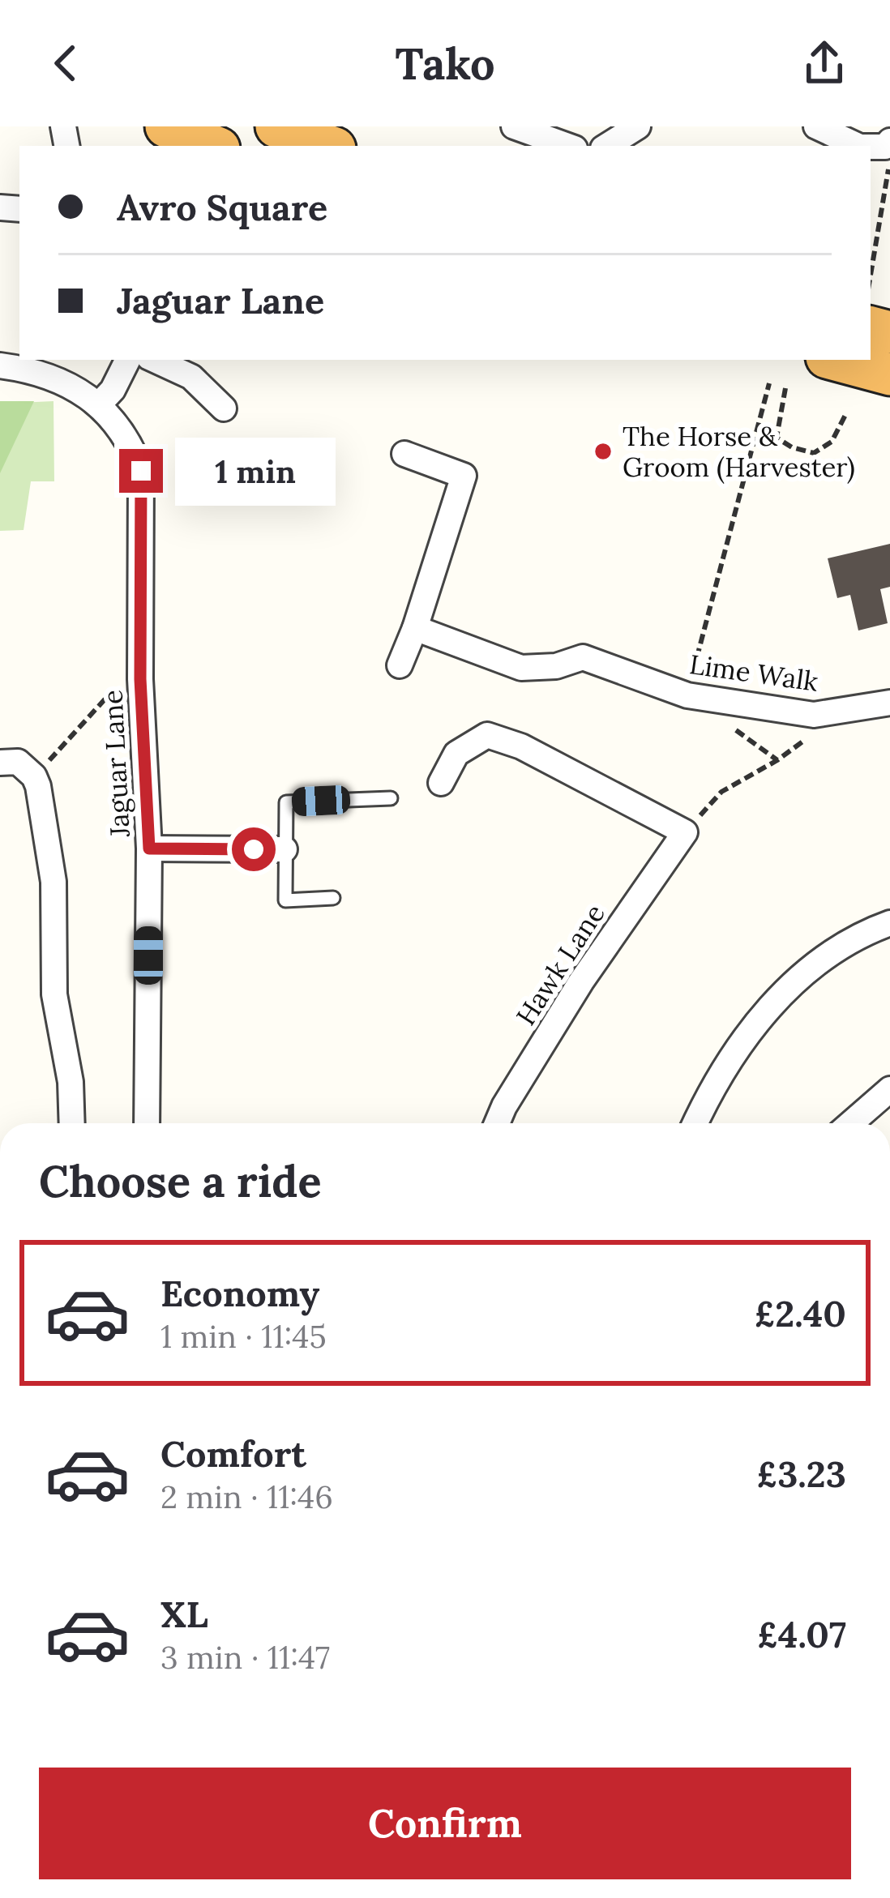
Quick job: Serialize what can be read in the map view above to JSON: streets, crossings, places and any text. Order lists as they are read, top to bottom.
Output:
{
  "streets": {
    "street": ["Lime Walk", "Jaguar Lane", "Hawk Lane"]
  },
  "places": ["The Horse & Groom (Harvester)"],
  "page": {
    "header": "Tako",
    "banner": ["Avro Square", "Jaguar Lane"],
    "bubble": "1 min",
    "heading": "Choose a ride",
    "list": [
      {
        "name": "Economy",
        "note": "1 min · 11:45",
        "value": "£2.40"
      },
      {
        "name": "Comfort",
        "note": "2 min · 11:46",
        "value": "£3.23"
      },
      {
        "name": "XL",
        "note": "3 min · 11:47",
        "value": "£4.07"
      }
    ],
    "buttons": "Confirm"
  }
}
